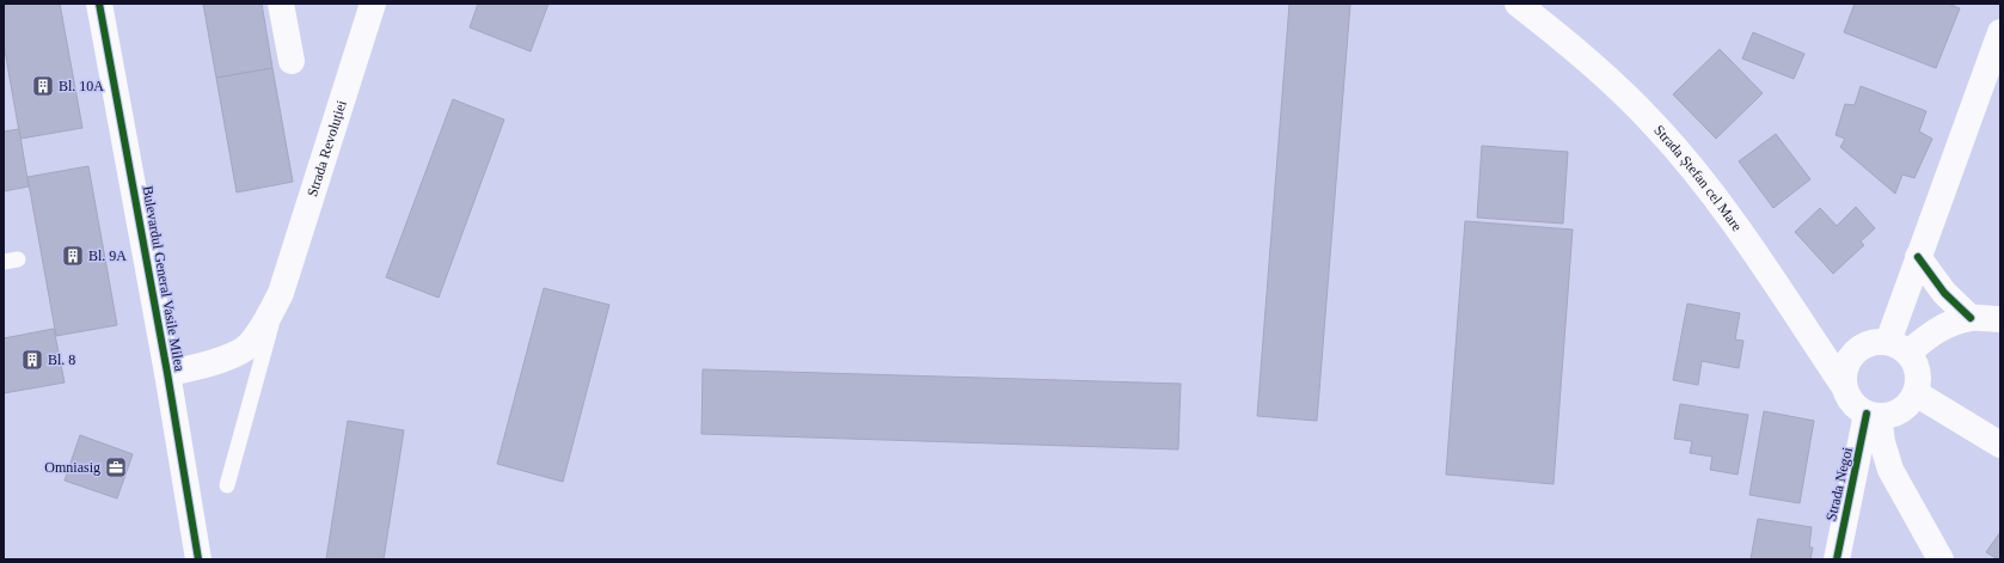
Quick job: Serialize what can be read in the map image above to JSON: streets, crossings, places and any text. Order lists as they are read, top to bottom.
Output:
{
  "streets": {
    "main road": [
      "Strada Revoluției",
      "Strada Ștefan cel Mare",
      "Bulevardul General Vasile Milea",
      "Strada Negoi"
    ]
  },
  "crossings": [
    ["Strada Revoluției", "Bulevardul General Vasile Milea"],
    ["Strada Ștefan cel Mare", "Strada Negoi"]
  ],
  "places": {
    "building": ["Bl. 10A", "Bl. 9A", "Bl. 8"],
    "office": ["Omniasig"]
  }
}
